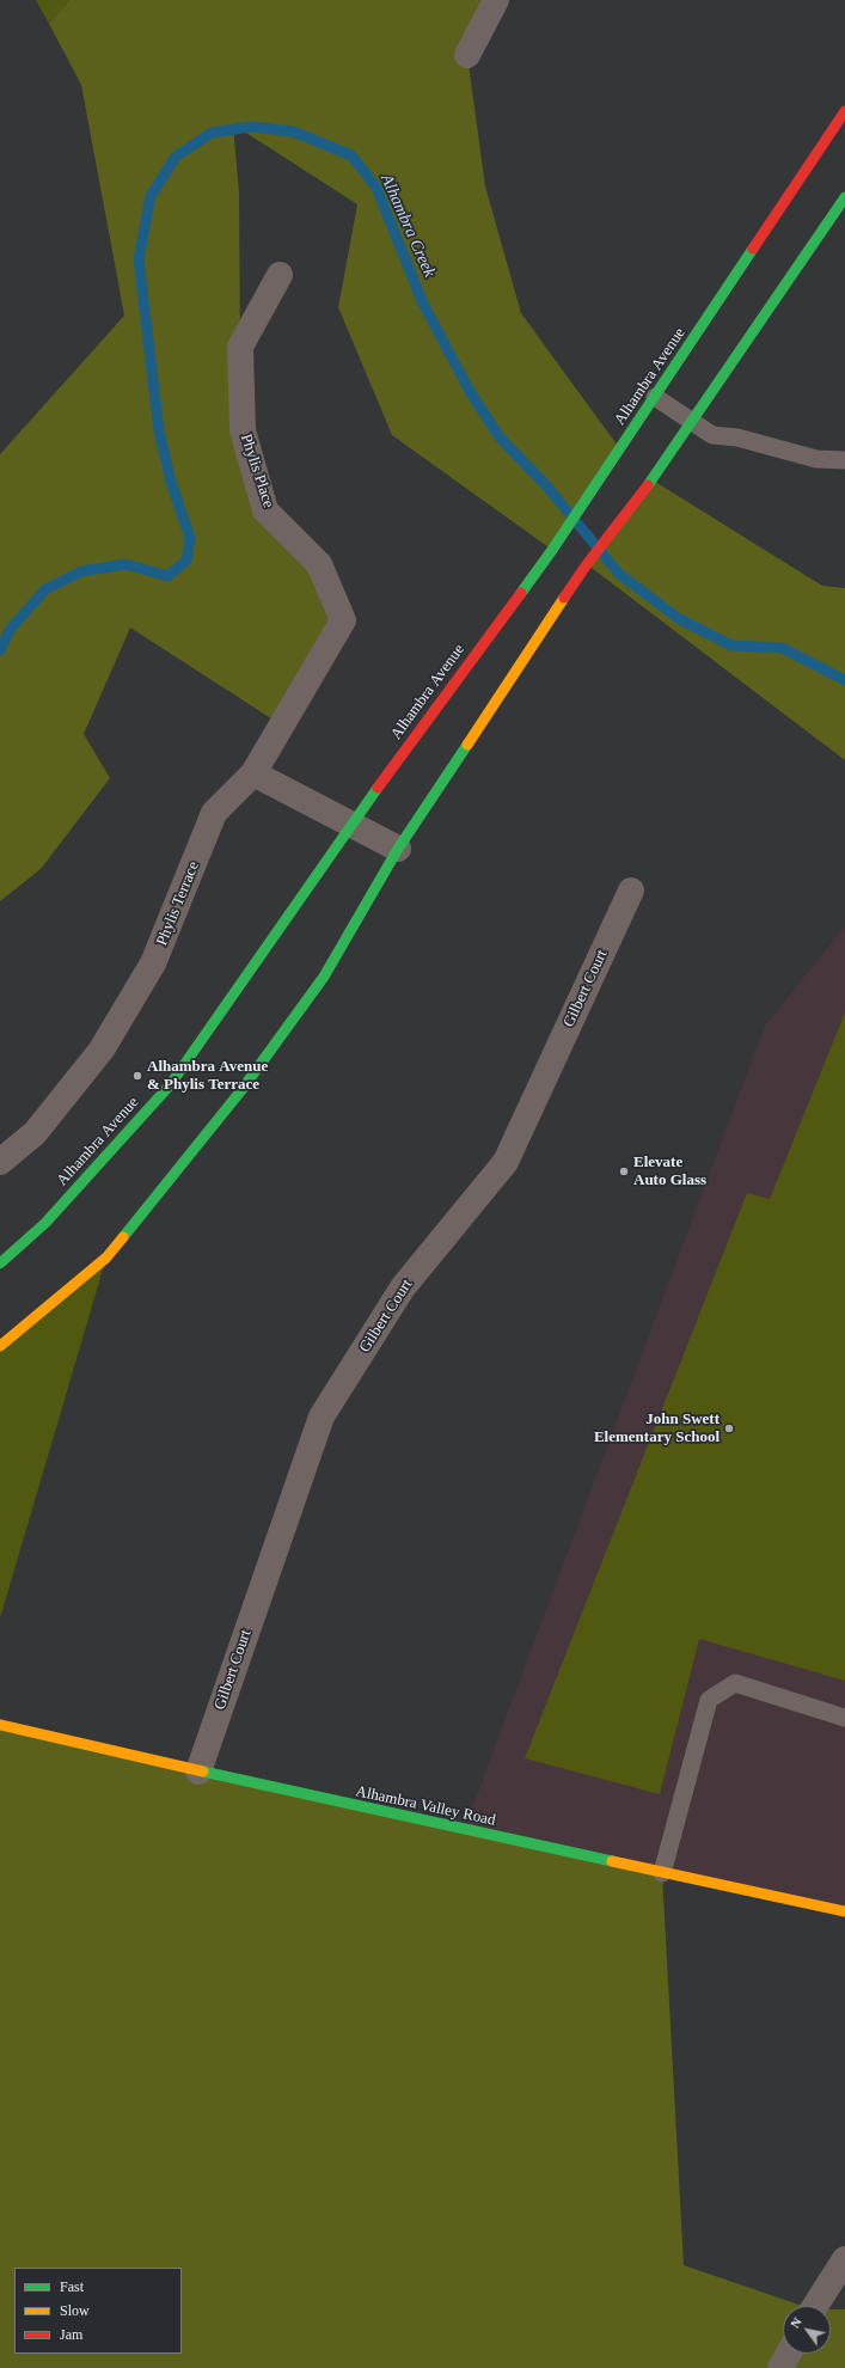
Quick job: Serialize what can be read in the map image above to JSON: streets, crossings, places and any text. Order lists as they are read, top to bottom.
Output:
{
  "streets": {
    "main road": ["Alhambra Avenue", "Alhambra Valley Road"],
    "street": ["Phylis Place", "Phylis Terrace", "Gilbert Court"]
  },
  "crossings": [
    ["Phylis Place", "Phylis Terrace"],
    ["Gilbert Court", "Alhambra Valley Road"]
  ],
  "water": ["Alhambra Creek"],
  "places": ["Alhambra Avenue & Phylis Terrace", "Elevate Auto Glass", "John Swett Elementary School"],
  "legend": ["Fast", "Slow", "Jam"],
  "north": "top left"
}
